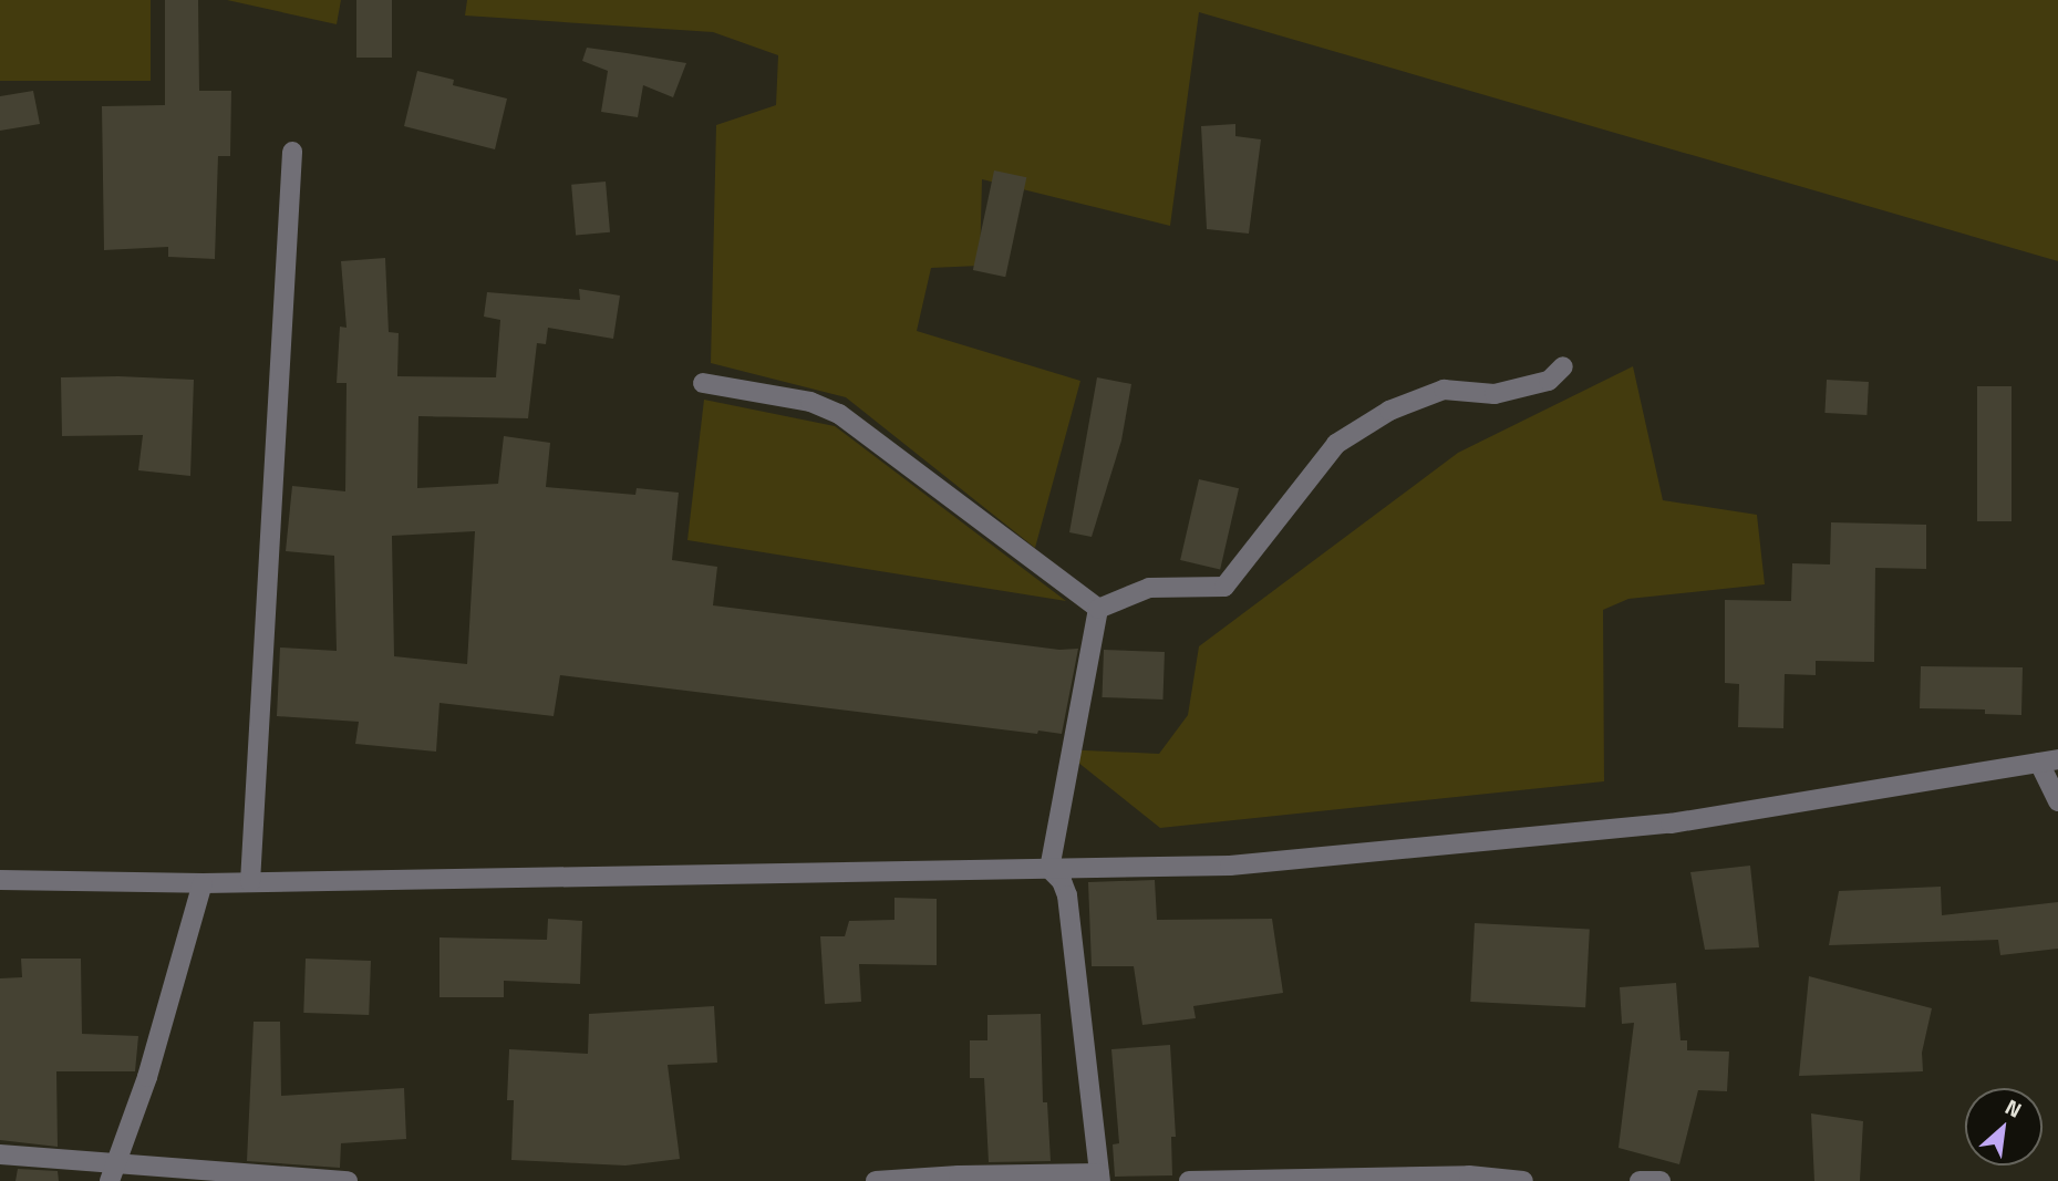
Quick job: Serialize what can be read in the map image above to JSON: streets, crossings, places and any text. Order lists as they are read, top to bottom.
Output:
{
  "north": "top right"
}
